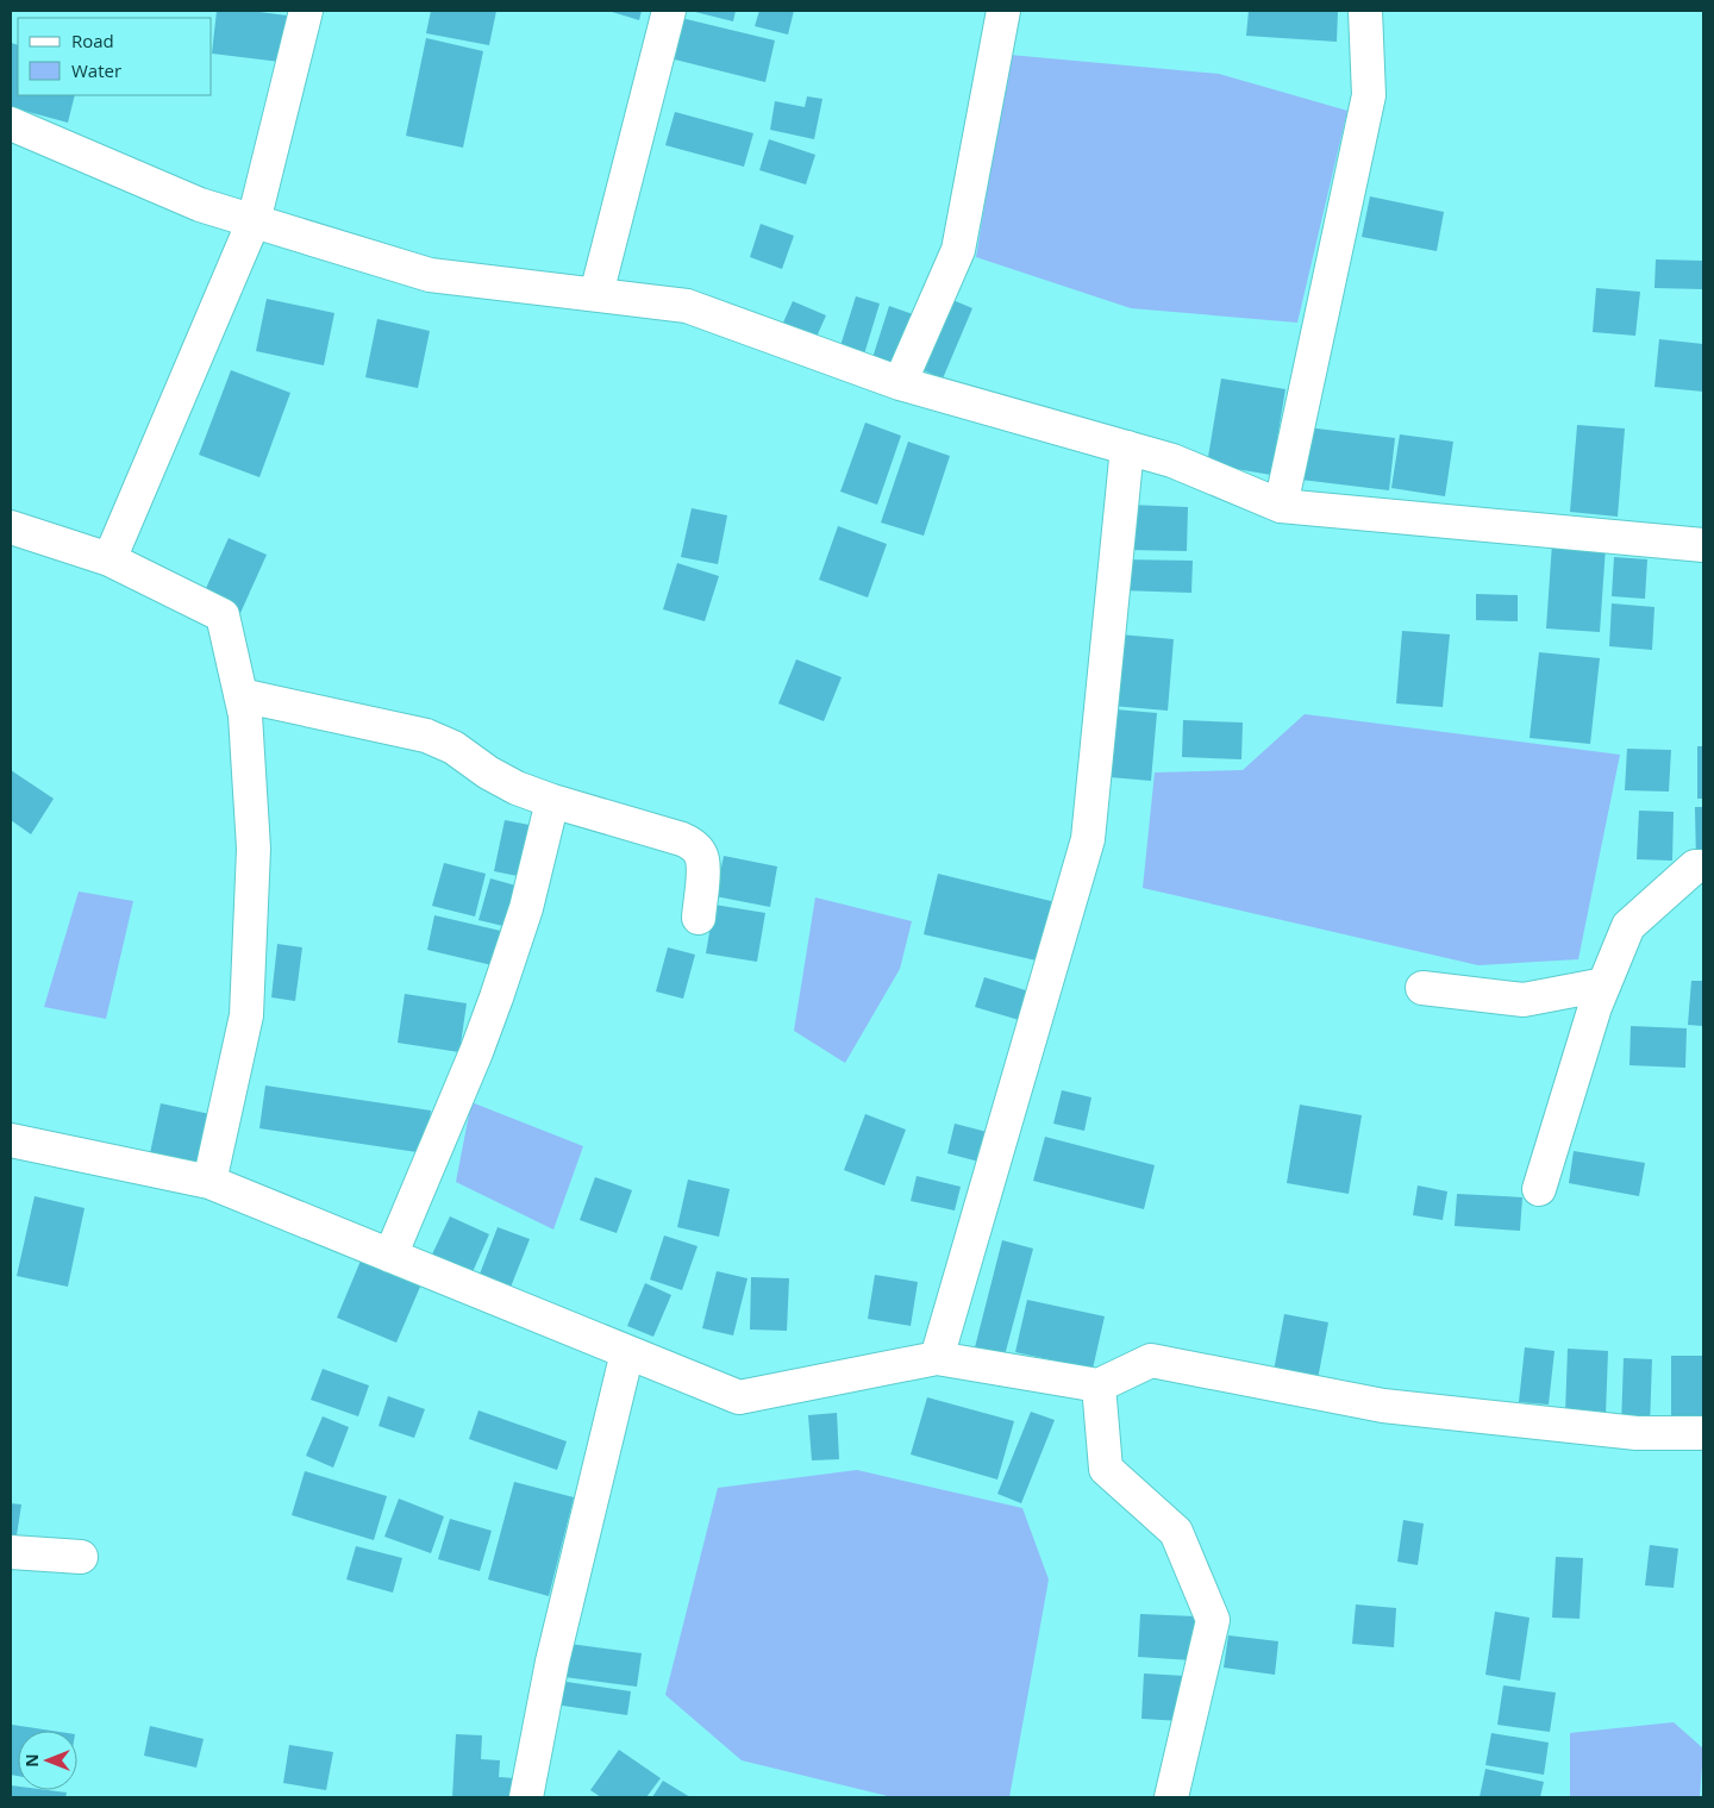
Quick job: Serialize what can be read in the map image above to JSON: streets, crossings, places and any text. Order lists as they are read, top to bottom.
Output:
{
  "legend": ["Road", "Water"],
  "north": "left"
}
